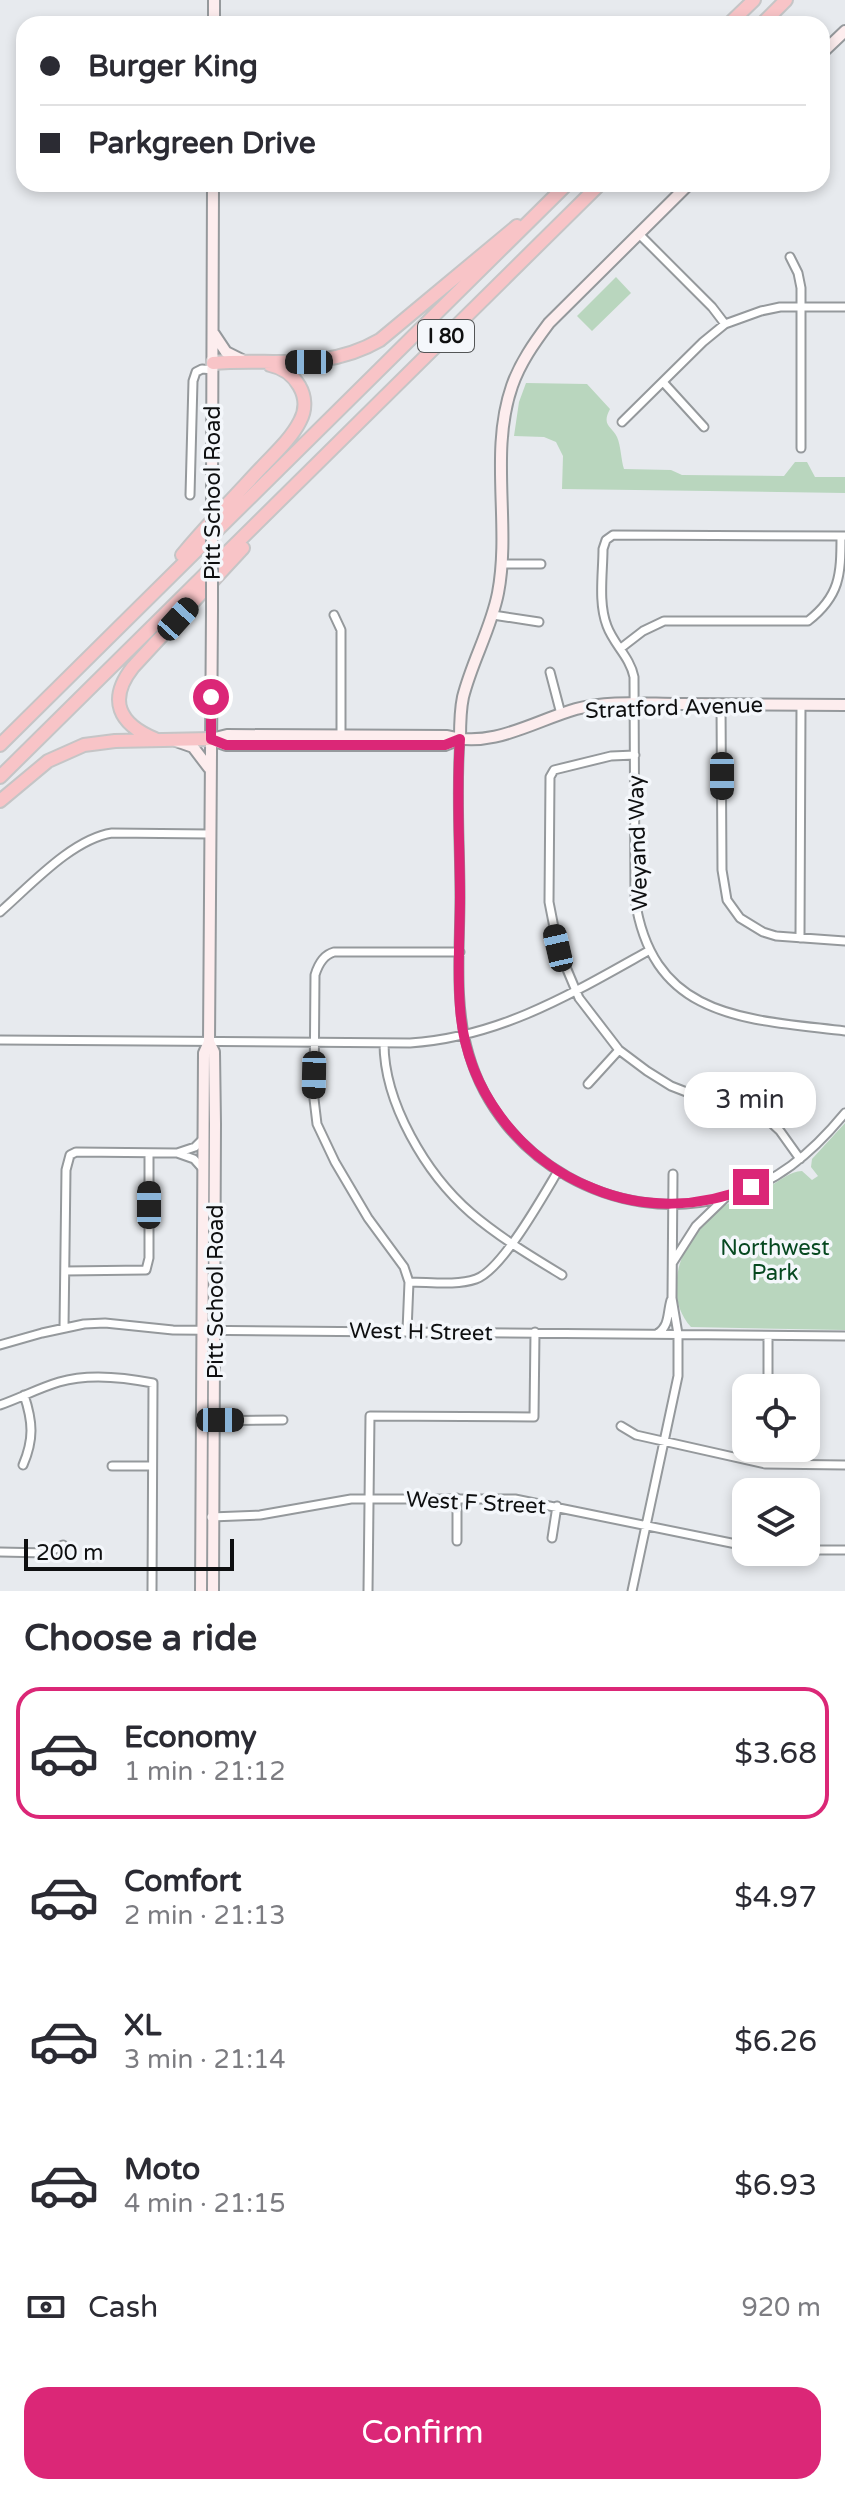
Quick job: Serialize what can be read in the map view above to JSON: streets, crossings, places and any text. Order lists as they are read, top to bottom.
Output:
{
  "streets": {
    "highway": ["I 80"],
    "main road": ["Pitt School Road", "Stratford Avenue"],
    "street": ["Weyand Way", "West H Street", "West F Street"]
  },
  "crossings": [
    ["Pitt School Road", "Stratford Avenue"],
    ["Pitt School Road", "West H Street"],
    ["Pitt School Road", "West F Street"],
    ["Stratford Avenue", "Weyand Way"]
  ],
  "parks": ["Northwest Park"],
  "scale_bar": "200 m",
  "page": {
    "banner": ["Burger King", "Parkgreen Drive"],
    "bubble": "3 min",
    "scale": "200 m",
    "heading": "Choose a ride",
    "list": [
      {
        "name": "Economy",
        "note": "1 min · 21:12",
        "value": "$3.68"
      },
      {
        "name": "Comfort",
        "note": "2 min · 21:13",
        "value": "$4.97"
      },
      {
        "name": "XL",
        "note": "3 min · 21:14",
        "value": "$6.26"
      },
      {
        "name": "Moto",
        "note": "4 min · 21:15",
        "value": "$6.93"
      }
    ],
    "pay": ["Cash", "920 m"],
    "buttons": "Confirm"
  }
}
